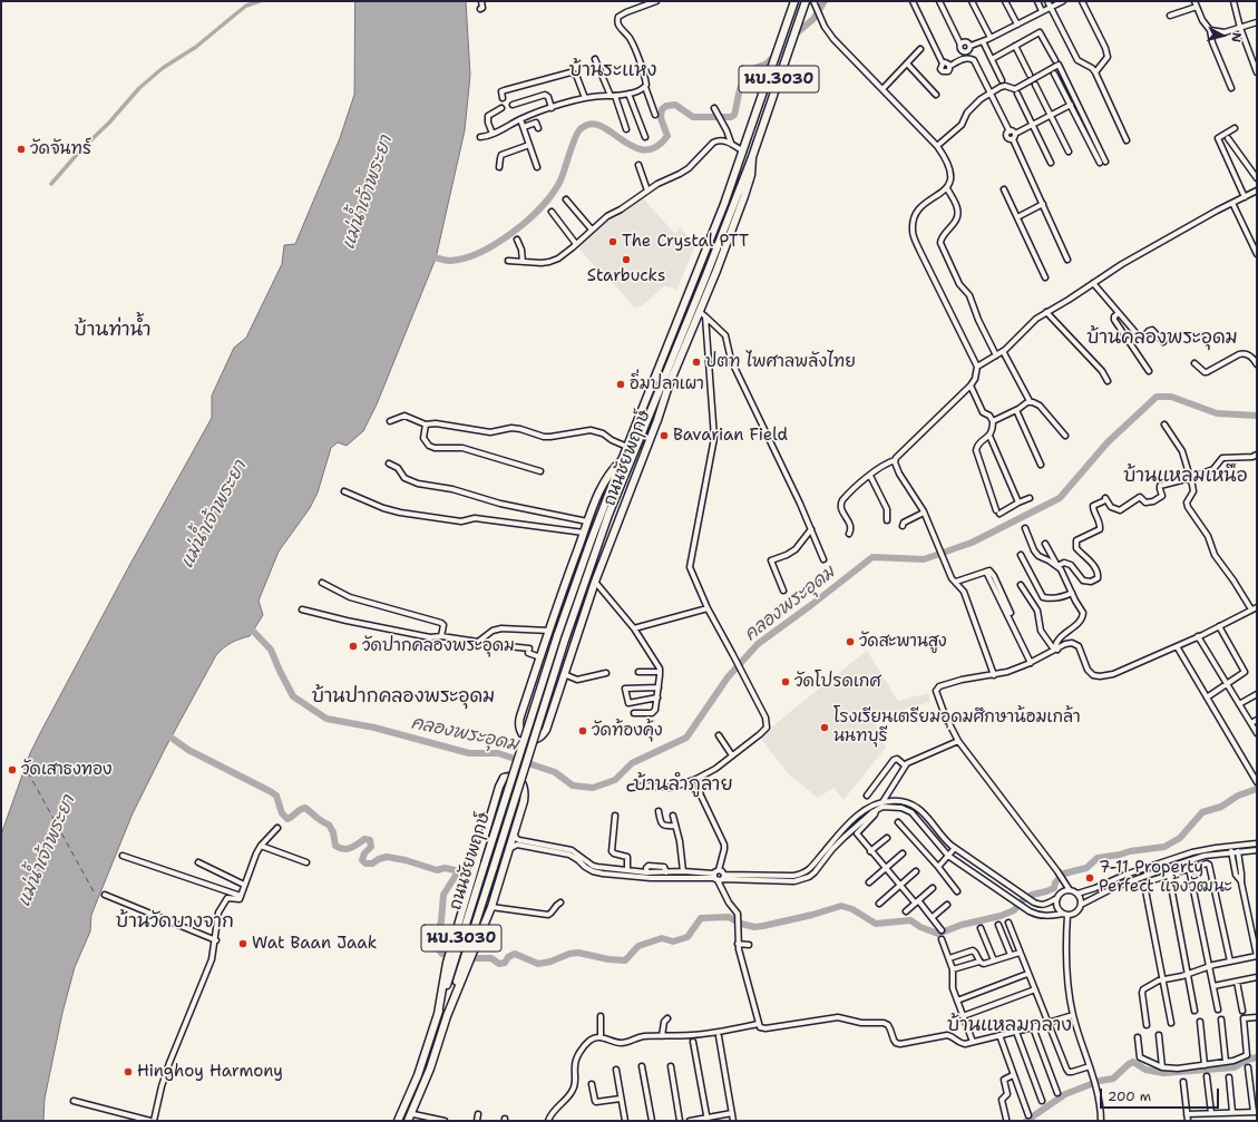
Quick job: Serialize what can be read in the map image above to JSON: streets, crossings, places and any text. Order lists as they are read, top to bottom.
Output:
{
  "streets": {
    "main road": ["นบ.3030", "ถนนชัยพฤกษ์"]
  },
  "districts": [
    "บ้านระแหง",
    "บ้านท่าน้ำ",
    "บ้านคลองพระอุดม",
    "บ้านแหลมเหนือ",
    "บ้านปากคลองพระอุดม",
    "บ้านลำภูลาย",
    "บ้านวัดบางจาก",
    "บ้านแหลมกลาง"
  ],
  "water": ["แม่น้ำเจ้าพระยา", "คลองพระอุดม"],
  "places": [
    "วัดจันทร์",
    "The Crystal PTT",
    "Starbucks",
    "ปตท ไพศาลพลังไทย",
    "อิ่มปลาเผา",
    "Bavarian Field",
    "วัดสะพานสูง",
    "วัดปากคลองพระอุดม",
    "วัดโปรดเกศ",
    "โรงเรียนเตรียมอุดมศึกษาน้อมเกล้า นนทบุรี",
    "วัดท้องคุ้ง",
    "วัดเสาธงทอง",
    "7-11 Property Perfect แจ้งวัฒนะ",
    "Wat Baan Jaak",
    "Hinghoy Harmony"
  ],
  "scale_bar": "200 m",
  "north": "right"
}
